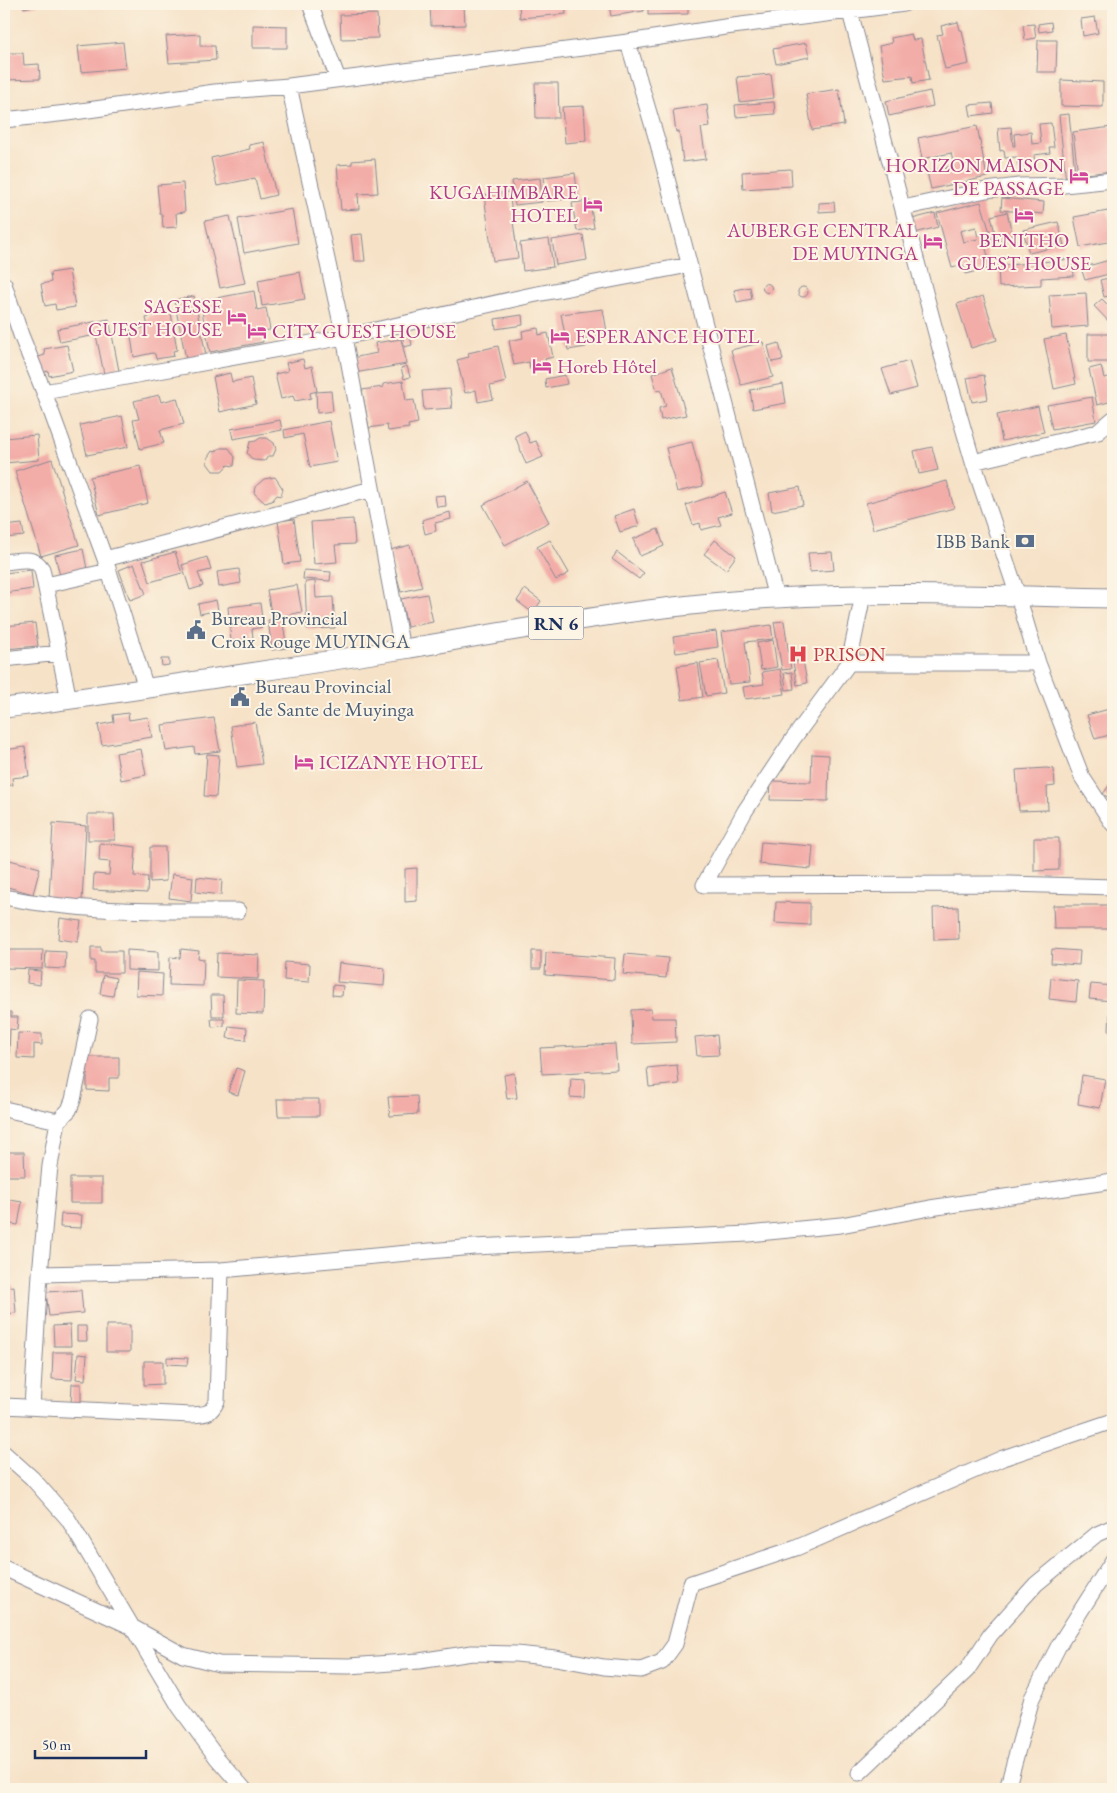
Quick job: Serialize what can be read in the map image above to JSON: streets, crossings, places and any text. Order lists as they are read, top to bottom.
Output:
{
  "streets": {
    "main road": ["RN 6"]
  },
  "places": {
    "hotel": [
      "HORIZON MAISON DE PASSAGE",
      "KUGAHIMBARE HOTEL",
      "BENITHO GUEST HOUSE",
      "AUBERGE CENTRAL DE MUYINGA",
      "SAGESSE GUEST HOUSE",
      "CITY GUEST HOUSE",
      "ESPERANCE HOTEL",
      "Horeb Hôtel",
      "ICIZANYE HOTEL"
    ],
    "bank": ["IBB Bank"],
    "public building": ["Bureau Provincial Croix Rouge MUYINGA", "Bureau Provincial de Sante de Muyinga"],
    "hospital": ["PRISON"]
  },
  "scale_bar": "50 m"
}
